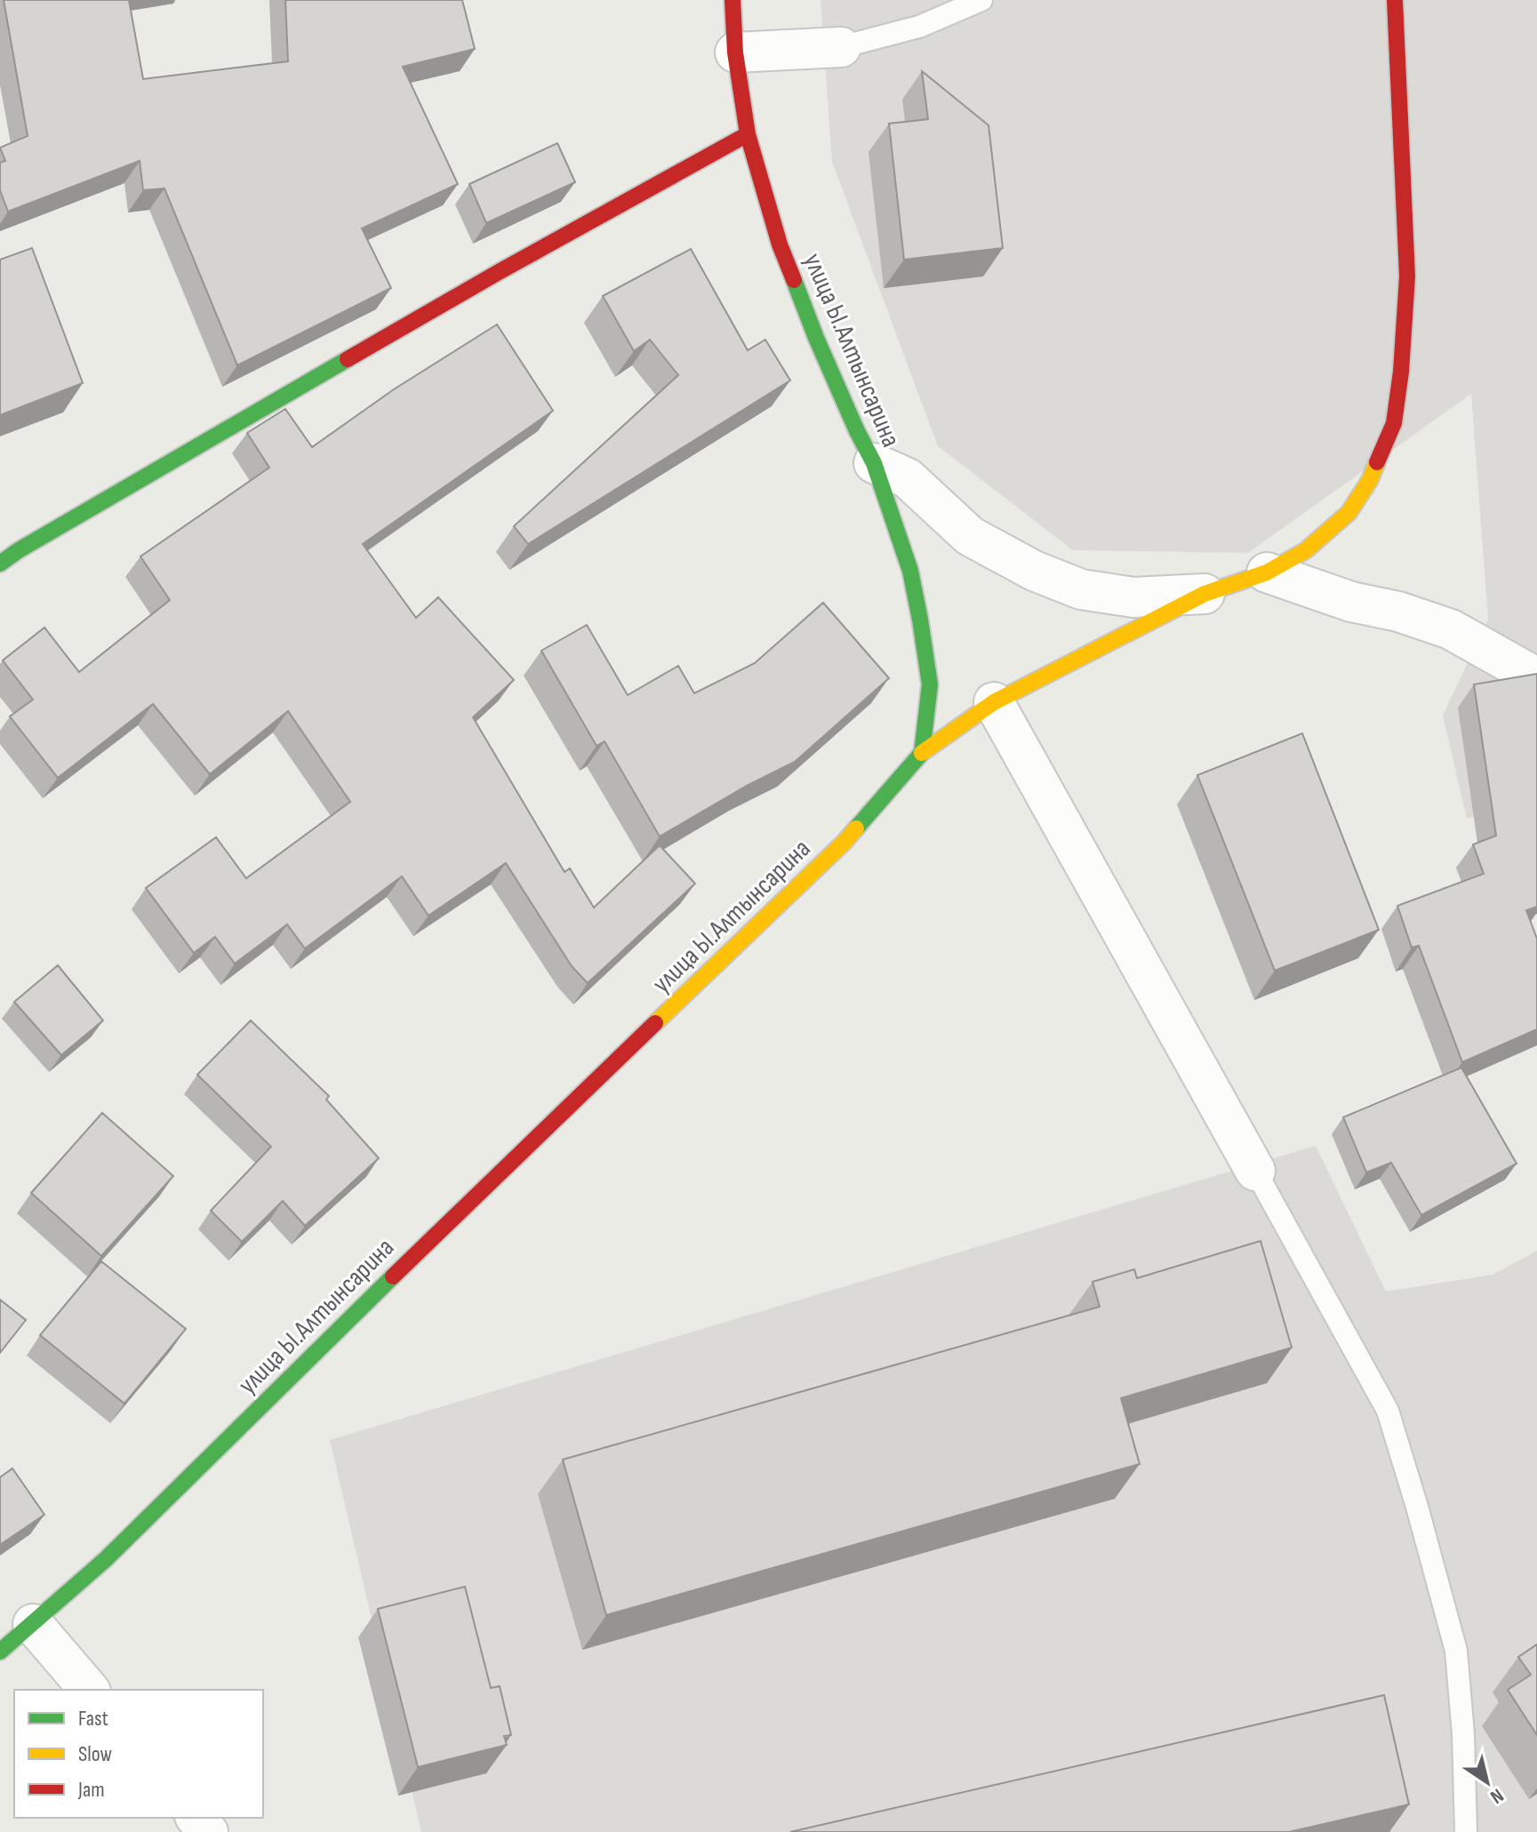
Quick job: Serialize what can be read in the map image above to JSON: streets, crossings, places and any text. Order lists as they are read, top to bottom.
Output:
{
  "streets": {
    "street": ["улица Ы.Алтынсарина"]
  },
  "legend": ["Fast", "Slow", "Jam"],
  "north": "bottom right"
}
